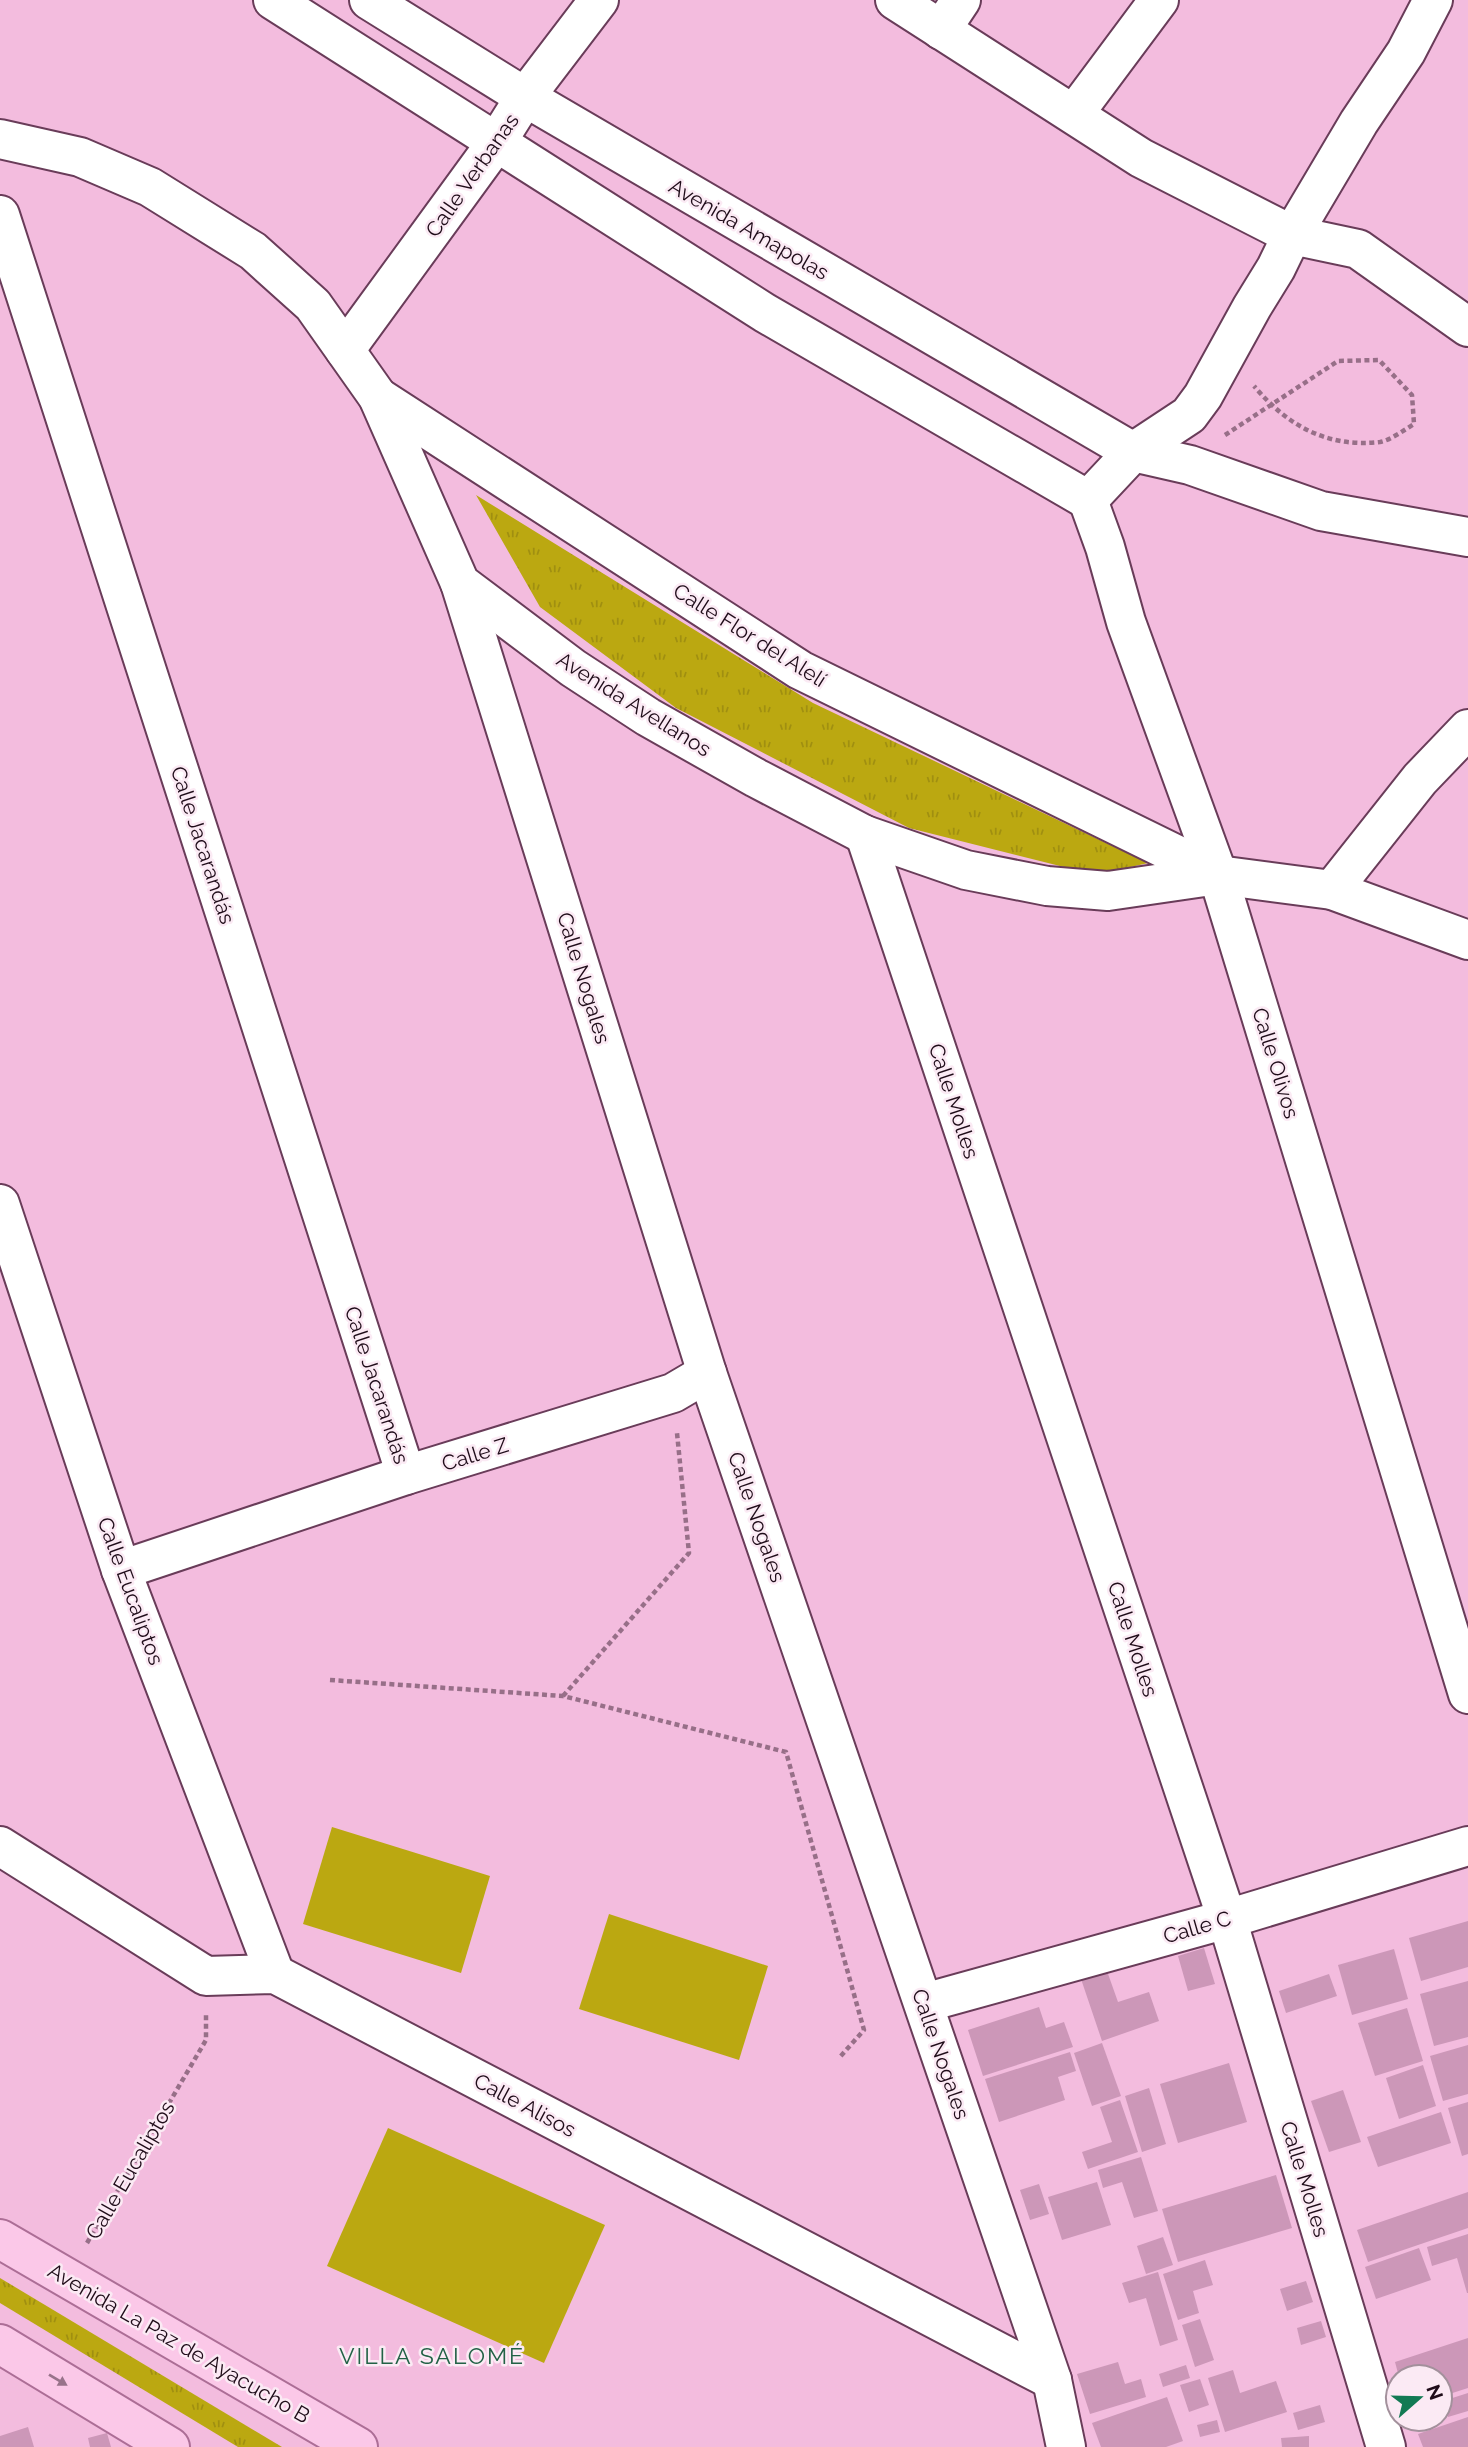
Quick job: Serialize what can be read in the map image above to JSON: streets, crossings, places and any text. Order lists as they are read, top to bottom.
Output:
{
  "streets": {
    "main road": ["Avenida La Paz de Ayacucho B"],
    "street": [
      "Calle Verbanas",
      "Avenida Amapolas",
      "Calle Flor del Alelí",
      "Avenida Avellanos",
      "Calle Jacarandás",
      "Calle Nogales",
      "Calle Olivos",
      "Calle Molles",
      "Calle Z",
      "Calle Eucaliptos",
      "Calle C",
      "Calle Alisos"
    ]
  },
  "crossings": [
    ["Calle Verbanas", "Avenida Amapolas"],
    ["Calle Verbanas", "Avenida Avellanos"],
    ["Calle Flor del Alelí", "Avenida Avellanos"],
    ["Calle Flor del Alelí", "Calle Olivos"],
    ["Avenida Avellanos", "Calle Nogales"],
    ["Avenida Avellanos", "Calle Olivos"],
    ["Avenida Avellanos", "Calle Molles"],
    ["Calle Jacarandás", "Calle Z"],
    ["Calle Nogales", "Calle Z"],
    ["Calle Nogales", "Calle C"],
    ["Calle Nogales", "Calle Alisos"],
    ["Calle Molles", "Calle C"],
    ["Calle Z", "Calle Eucaliptos"],
    ["Calle Eucaliptos", "Calle Alisos"]
  ],
  "districts": ["VILLA SALOMÉ"],
  "north": "right"
}
